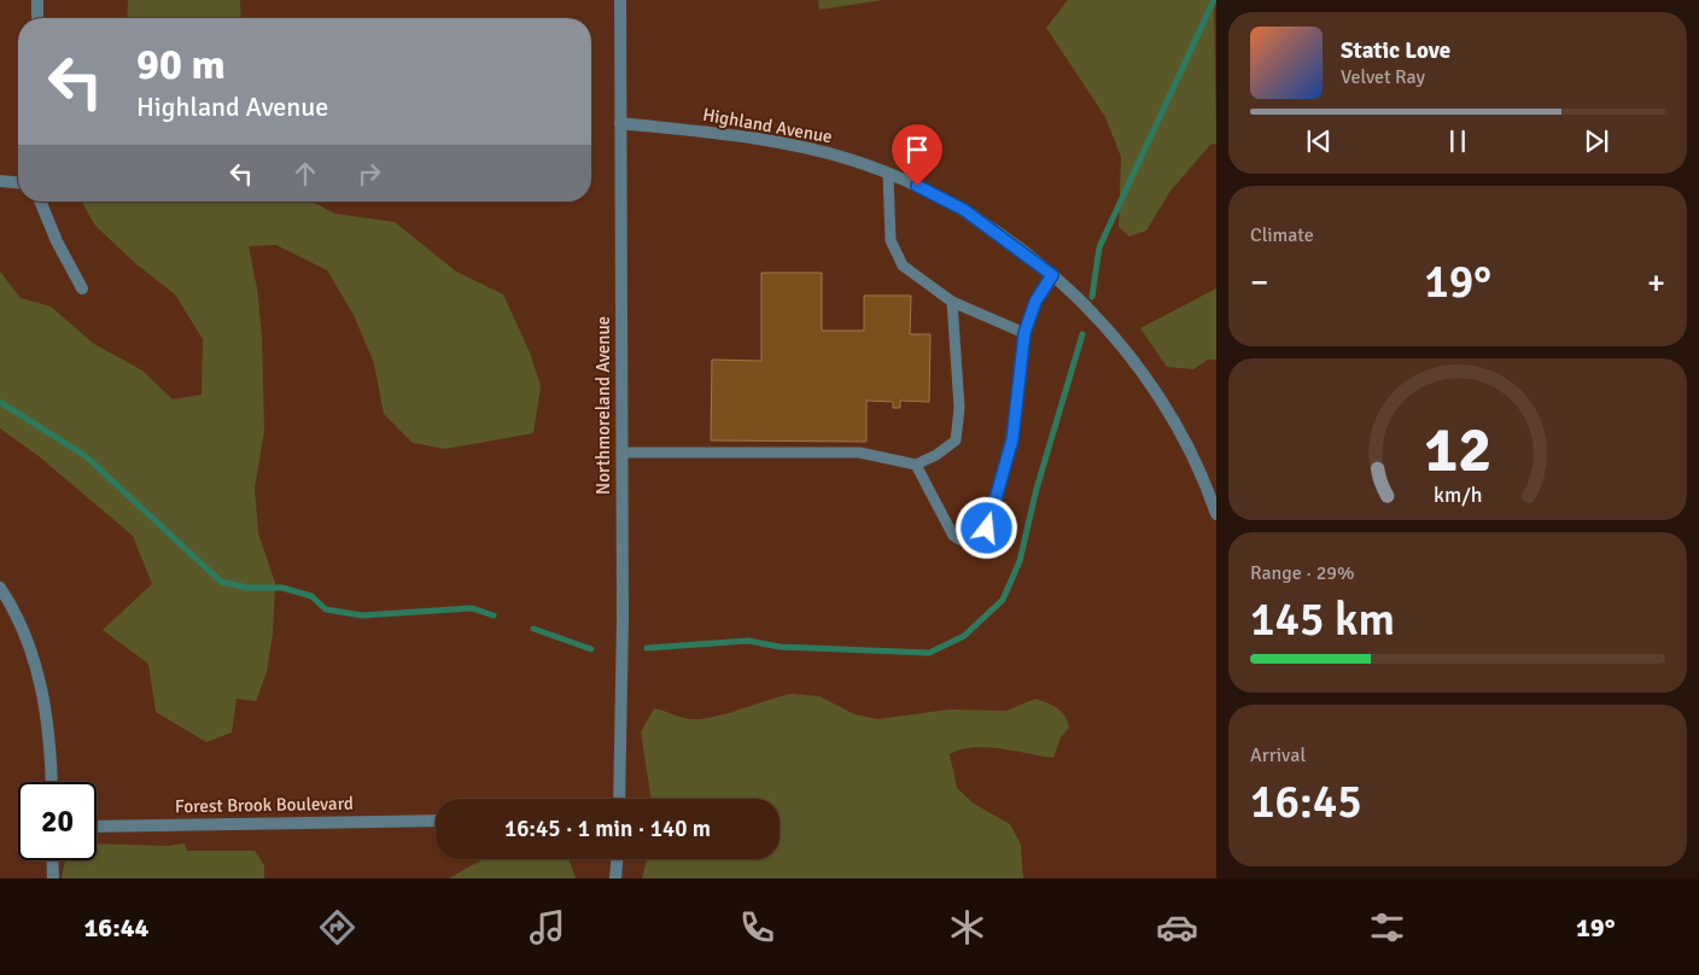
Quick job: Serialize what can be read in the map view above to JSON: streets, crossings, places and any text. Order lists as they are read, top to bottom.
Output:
{
  "streets": {
    "street": ["Highland Avenue", "Northmoreland Avenue", "Forest Brook Boulevard"]
  },
  "crossings": [
    ["Highland Avenue", "Northmoreland Avenue"]
  ],
  "page": {
    "turn": ["90 m", "Highland Avenue"],
    "song": ["Static Love", "Velvet Ray"],
    "tile": [
      "Climate",
      ["Range · 29%", "145 km"],
      ["Arrival", "16:45"]
    ],
    "heat": ["−", "19°", "+"],
    "limit": "20",
    "trip": "16:45 · 1 min · 140 m",
    "tabs": ["16:44", "19°"],
    "gauge": ["12", "km/h"]
  }
}
